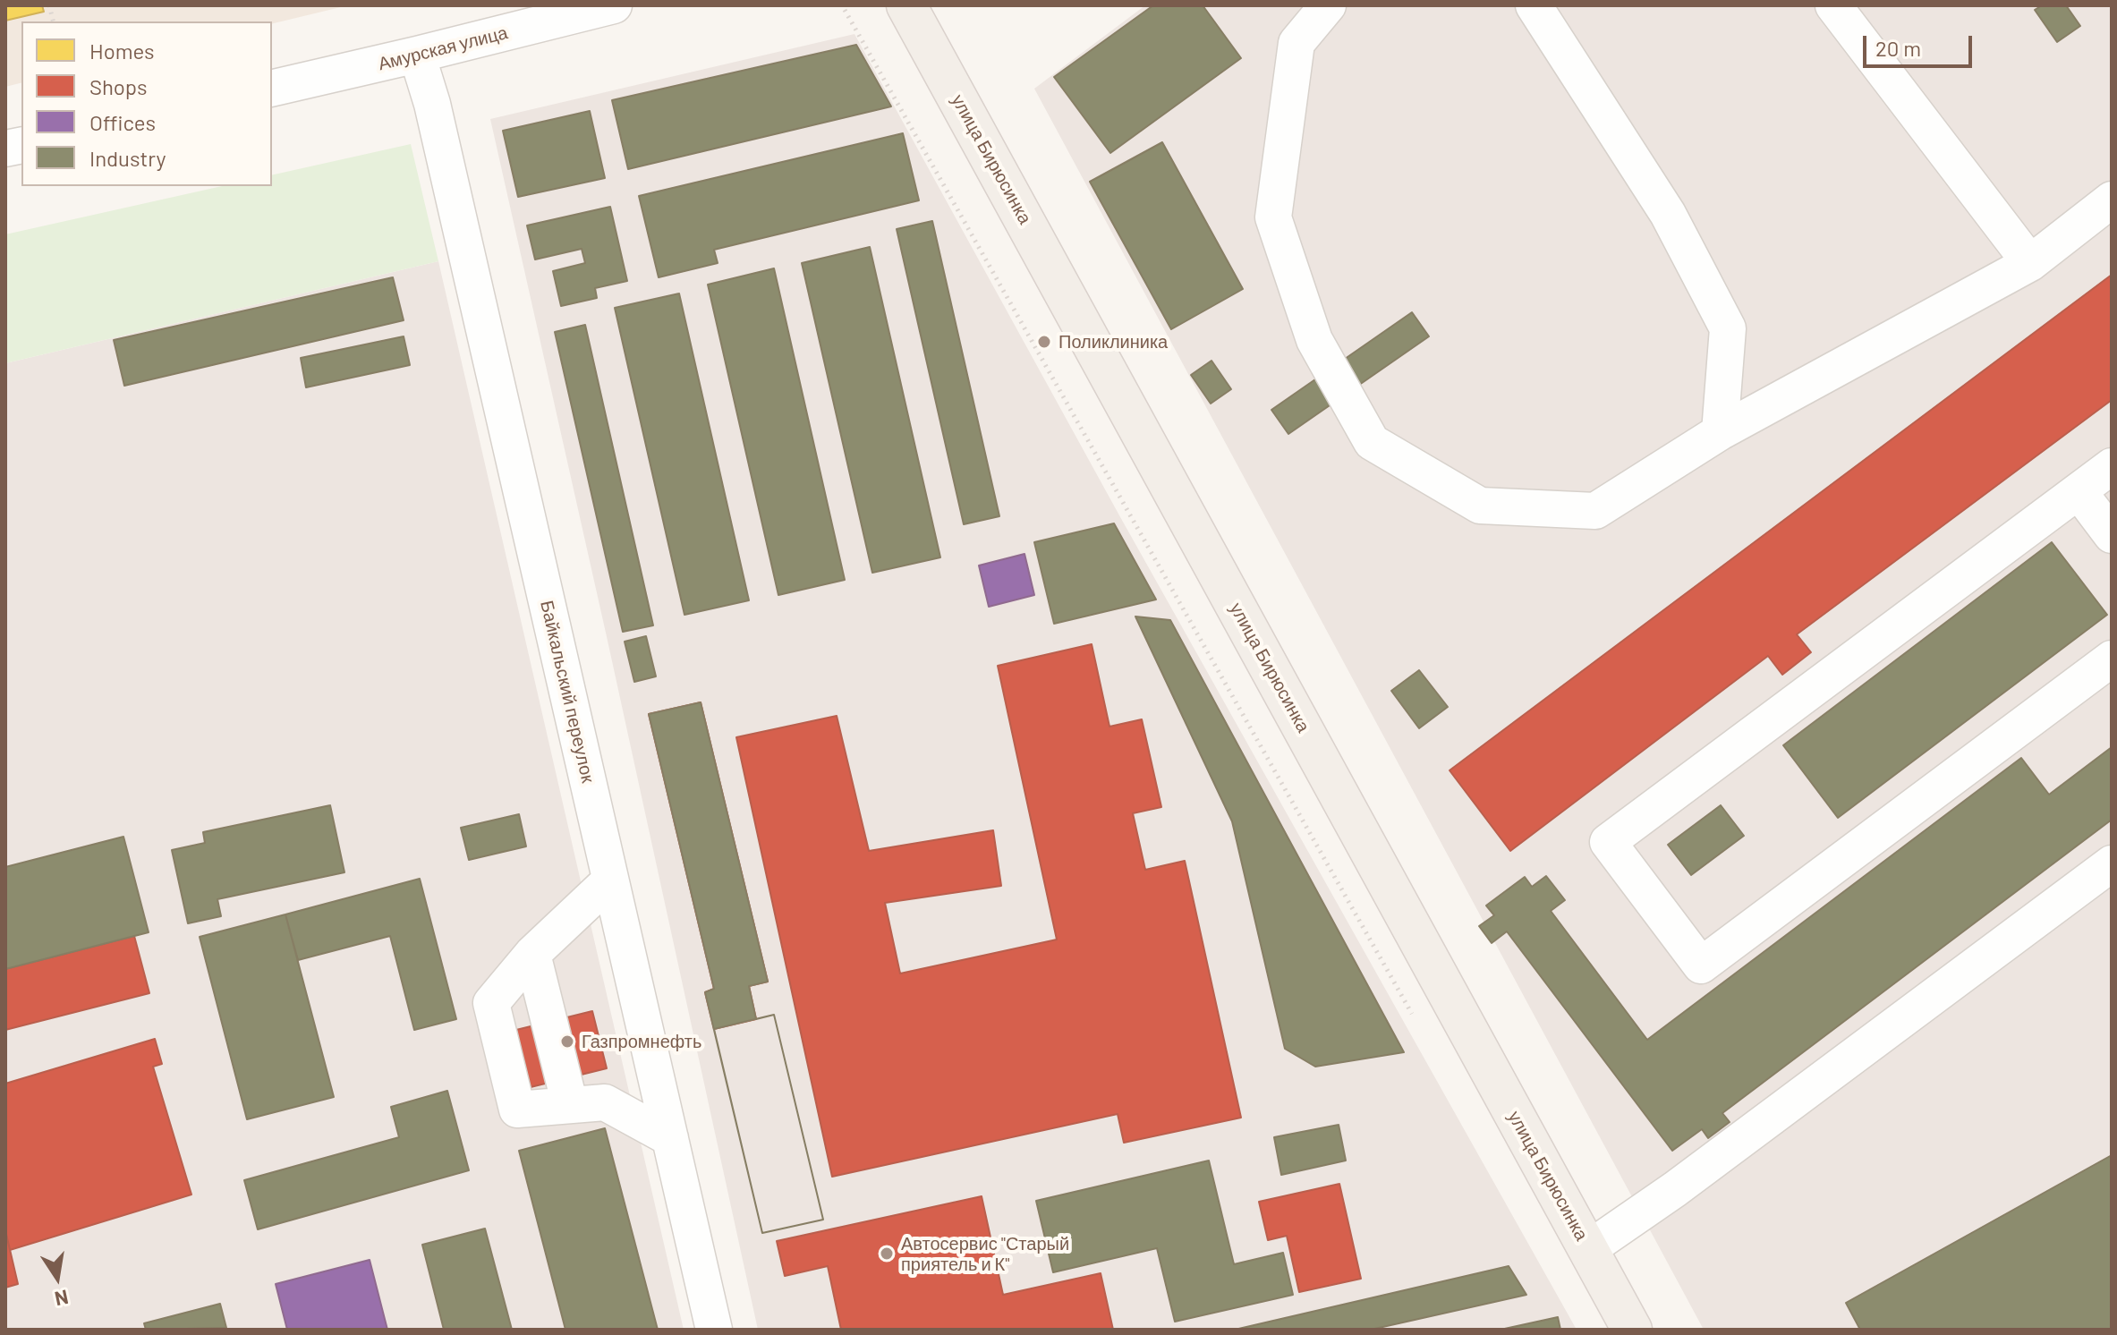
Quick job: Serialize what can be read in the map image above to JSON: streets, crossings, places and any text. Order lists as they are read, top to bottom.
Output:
{
  "streets": {
    "main road": ["улица Бирюсинка"],
    "street": ["Амурская улица", "Байкальский переулок"]
  },
  "crossings": [
    ["Амурская улица", "Байкальский переулок"]
  ],
  "places": ["Поликлиника", "Газпромнефть", "Автосервис \"Старый приятель и К\""],
  "legend": [
    "Homes",
    "Shops",
    "Offices",
    "Industry"
  ],
  "scale_bar": "20 m",
  "north": "bottom"
}
